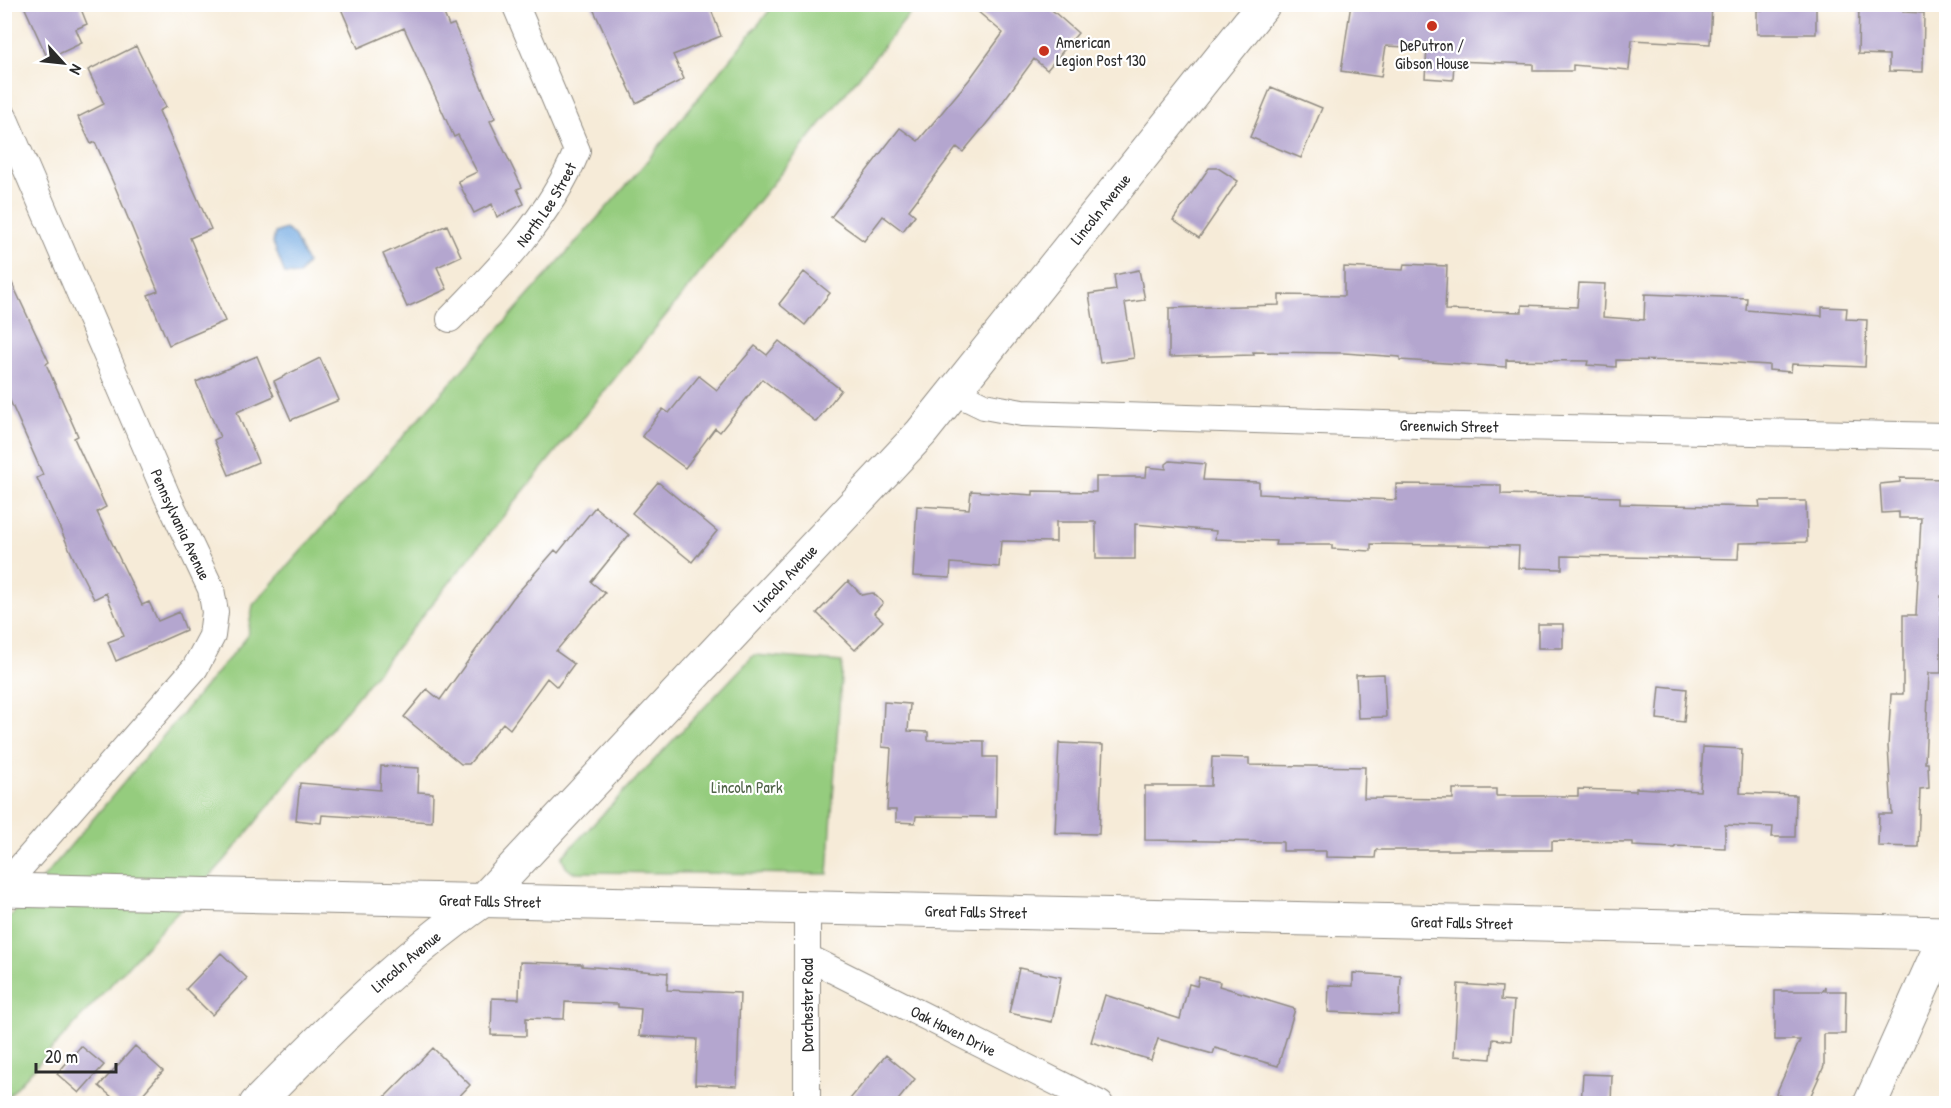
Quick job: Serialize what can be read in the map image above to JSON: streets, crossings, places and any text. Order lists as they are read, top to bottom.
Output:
{
  "streets": {
    "main road": ["Lincoln Avenue", "Great Falls Street"],
    "street": [
      "North Lee Street",
      "Greenwich Street",
      "Pennsylvania Avenue",
      "Dorchester Road",
      "Oak Haven Drive"
    ]
  },
  "crossings": [
    ["Lincoln Avenue", "Greenwich Street"],
    ["Lincoln Avenue", "Great Falls Street"],
    ["Pennsylvania Avenue", "Great Falls Street"],
    ["Great Falls Street", "Dorchester Road"],
    ["Dorchester Road", "Oak Haven Drive"]
  ],
  "parks": ["Lincoln Park"],
  "places": ["DePutron / Gibson House", "American Legion Post 130"],
  "scale_bar": "20 m",
  "north": "bottom right"
}
